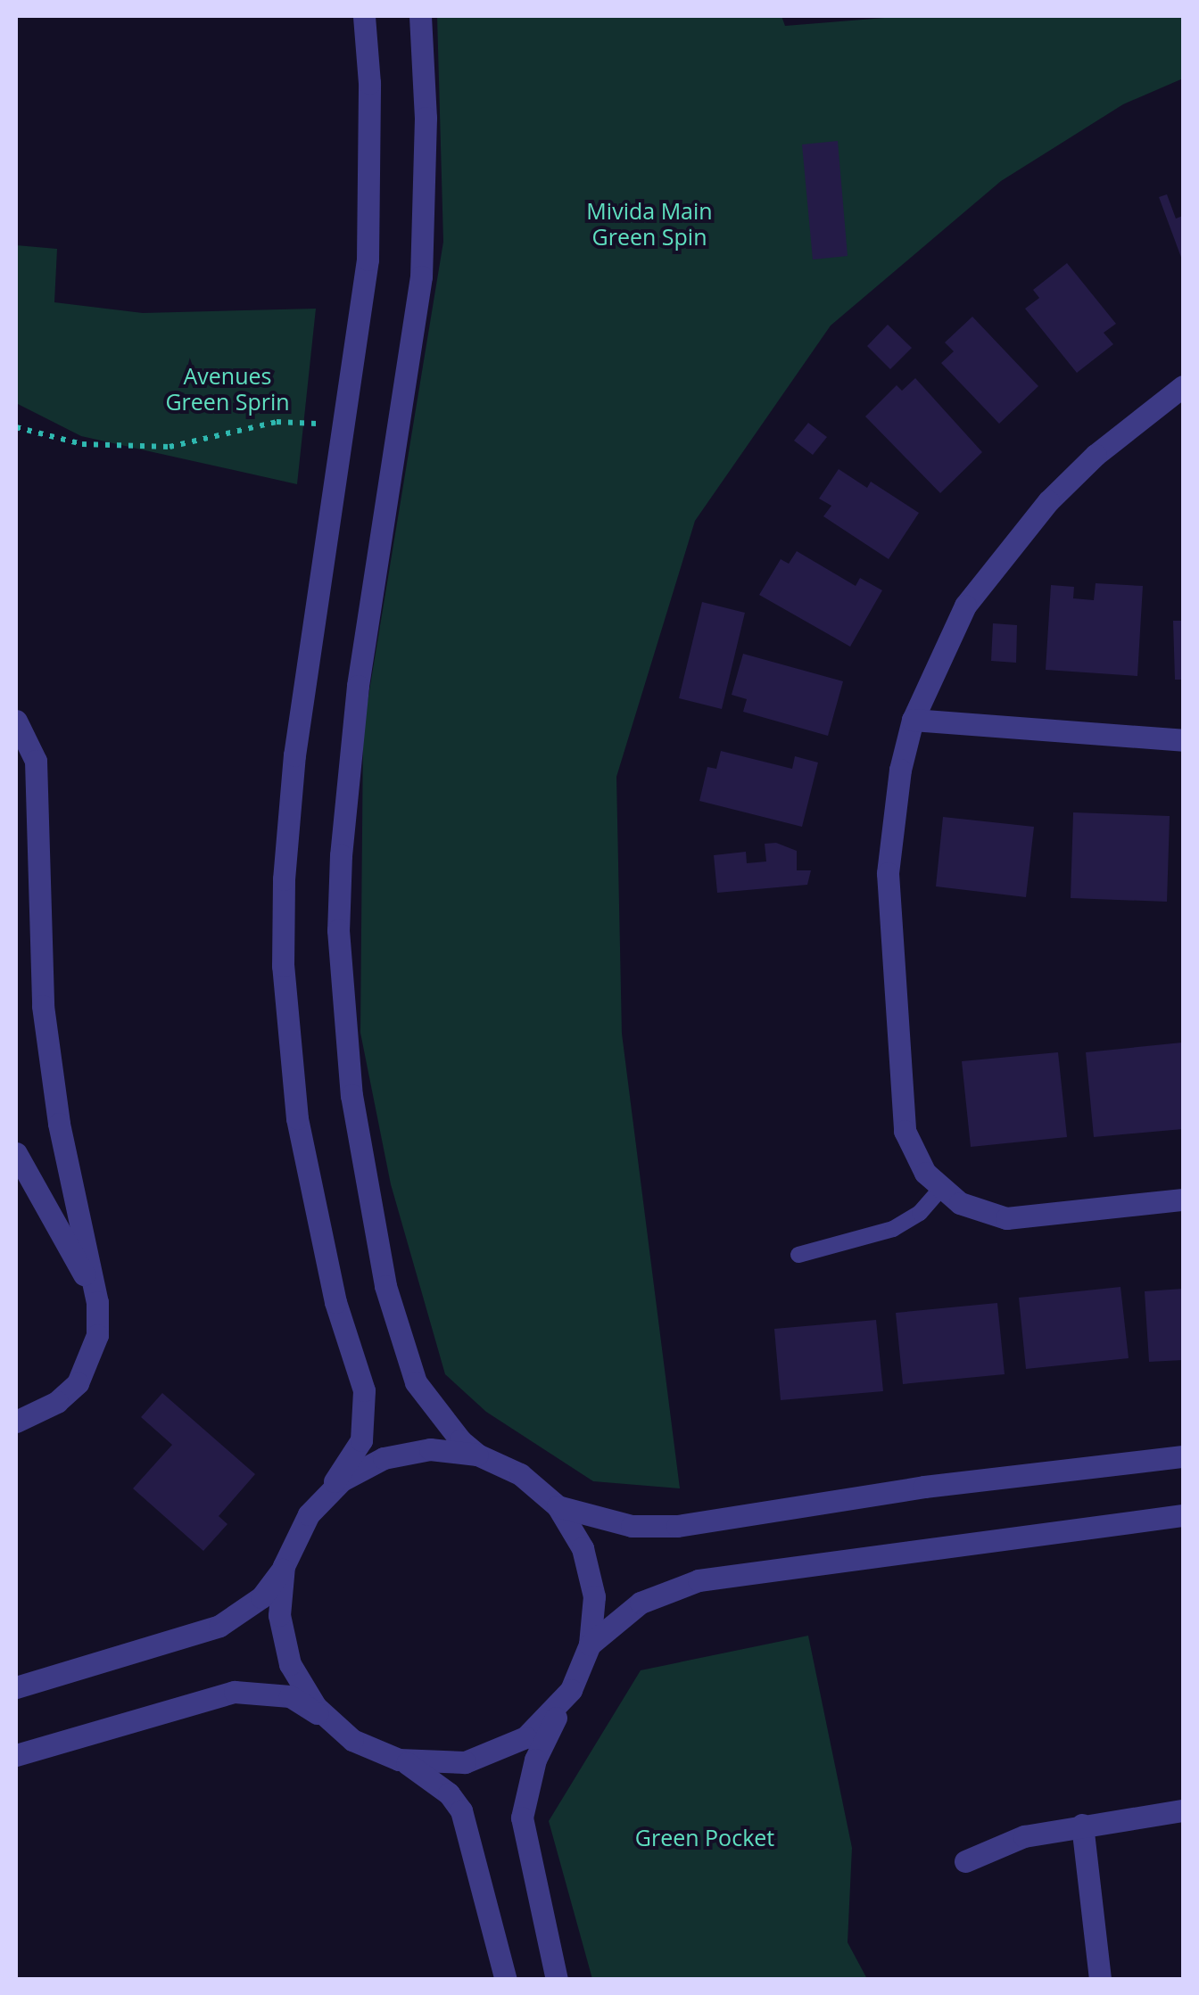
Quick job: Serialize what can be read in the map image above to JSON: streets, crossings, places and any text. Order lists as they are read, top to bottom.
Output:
{
  "parks": ["Mivida Main Green Spin", "Avenues Green Sprin", "Green Pocket"]
}
